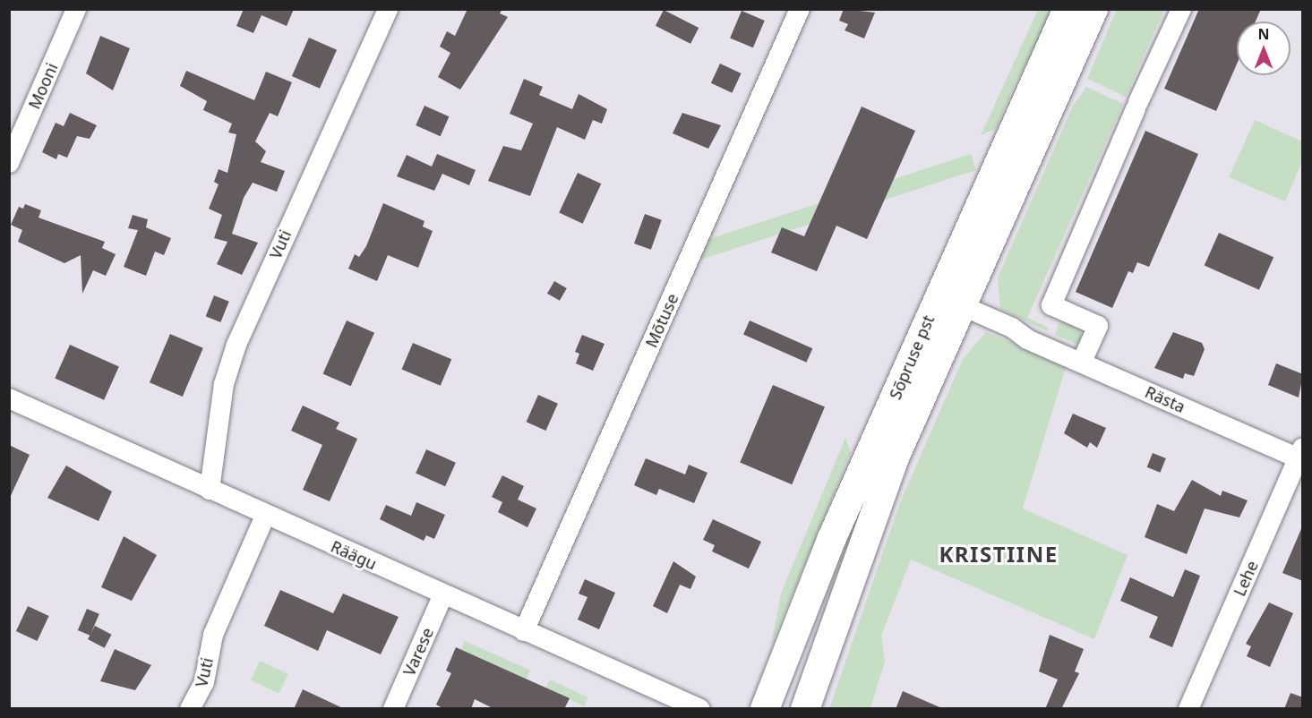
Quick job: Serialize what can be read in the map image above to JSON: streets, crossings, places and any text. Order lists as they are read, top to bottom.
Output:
{
  "streets": {
    "main road": ["Sõpruse pst"],
    "street": [
      "Mooni",
      "Vuti",
      "Mõtuse",
      "Rästa",
      "Räägu",
      "Lehe",
      "Varese"
    ]
  },
  "crossings": [
    ["Vuti", "Räägu"],
    ["Mõtuse", "Räägu"],
    ["Sõpruse pst", "Rästa"],
    ["Rästa", "Lehe"],
    ["Räägu", "Varese"]
  ],
  "districts": ["KRISTIINE"],
  "north": "top"
}
